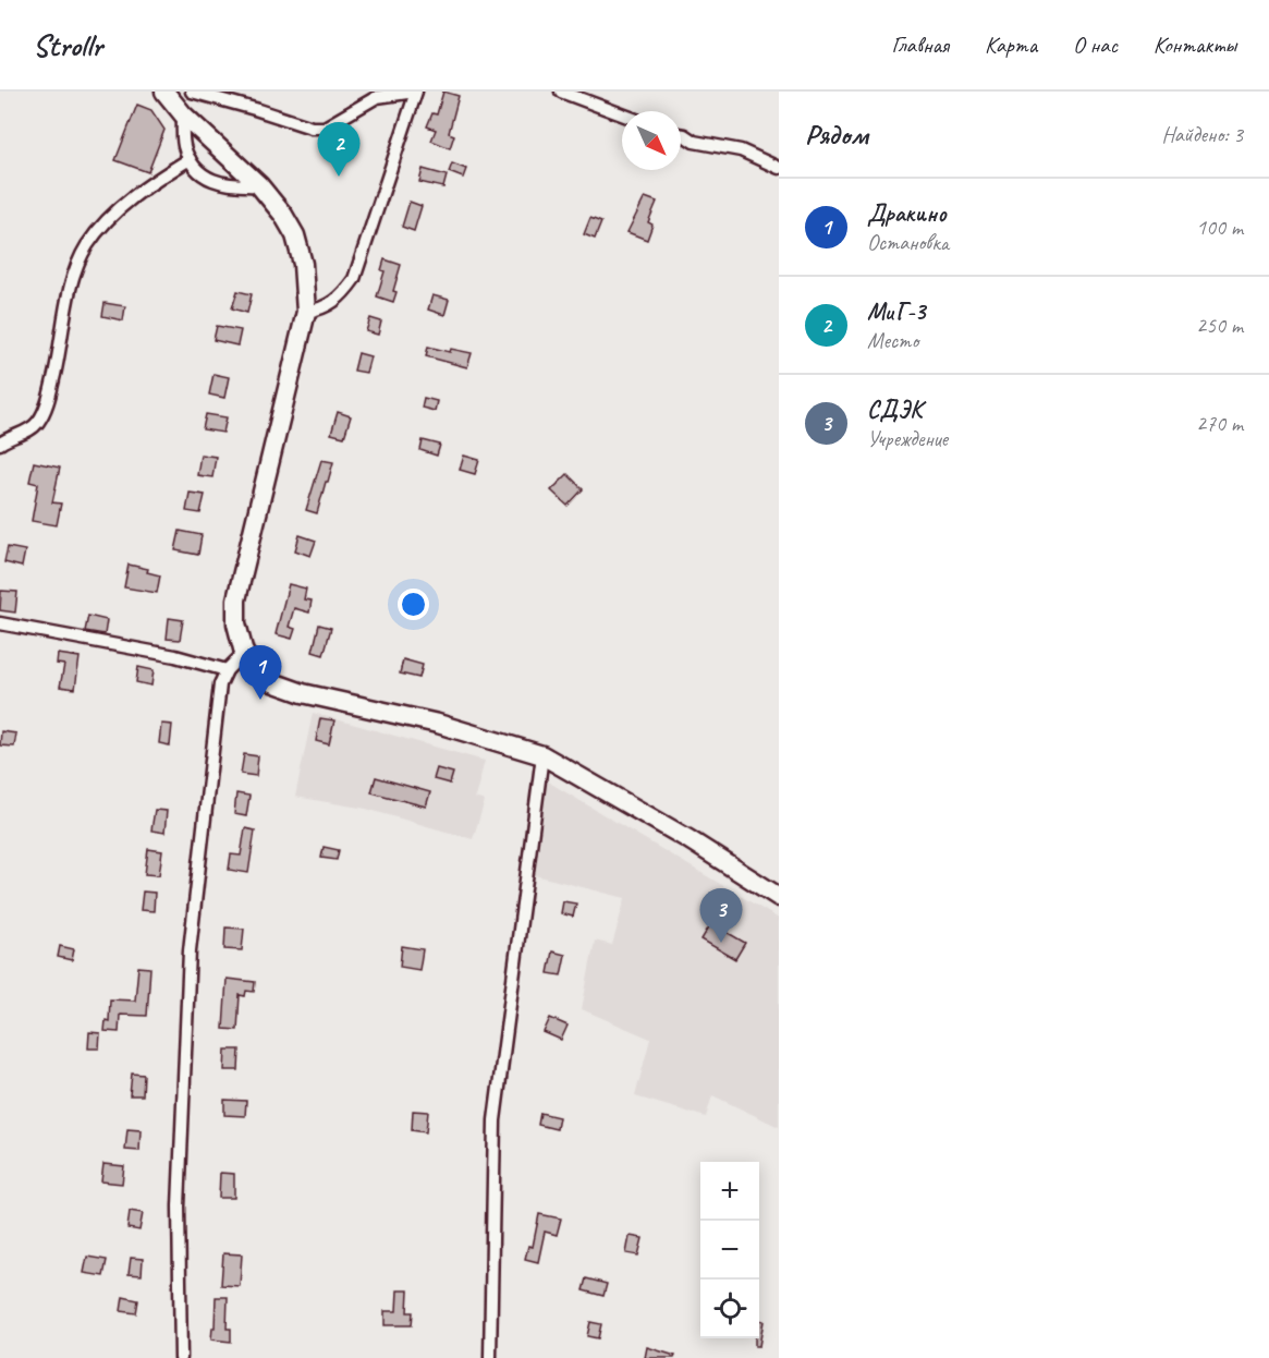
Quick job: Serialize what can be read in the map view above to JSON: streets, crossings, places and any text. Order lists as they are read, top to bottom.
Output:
{
  "north": "bottom right",
  "page": {
    "header": "Strollr",
    "nav": [
      "Главная",
      "Карта",
      "О нас",
      "Контакты"
    ],
    "heading": ["Рядом", "Найдено: 3"],
    "pins": ["2", "1", "3"],
    "list": [
      {
        "mark": "1",
        "name": "Дракино",
        "note": "Остановка",
        "value": "100 m"
      },
      {
        "mark": "2",
        "name": "МиГ-3",
        "note": "Место",
        "value": "250 m"
      },
      {
        "mark": "3",
        "name": "СДЭК",
        "note": "Учреждение",
        "value": "270 m"
      }
    ],
    "map_buttons": ["+", "−"]
  }
}
